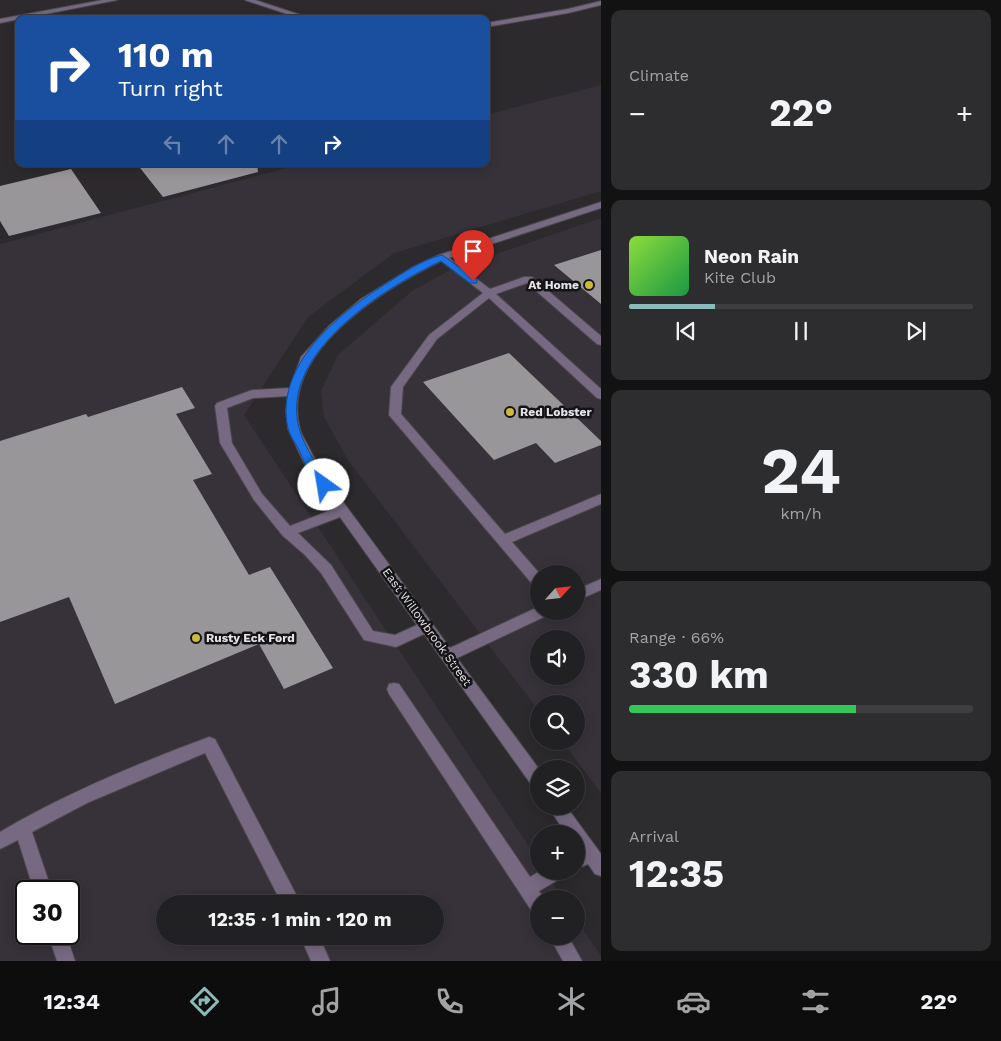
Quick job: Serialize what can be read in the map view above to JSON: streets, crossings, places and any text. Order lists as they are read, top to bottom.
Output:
{
  "streets": {
    "street": ["East Willowbrook Street"]
  },
  "places": ["At Home", "Red Lobster", "Rusty Eck Ford"],
  "north": "top right",
  "page": {
    "tile": [
      "Climate",
      ["24", "km/h"],
      ["Range · 66%", "330 km"],
      ["Arrival", "12:35"]
    ],
    "turn": ["110 m", "Turn right"],
    "heat": ["−", "22°", "+"],
    "song": ["Neon Rain", "Kite Club"],
    "map_buttons": ["+", "−"],
    "limit": "30",
    "trip": "12:35 · 1 min · 120 m",
    "tabs": ["12:34", "22°"]
  }
}
